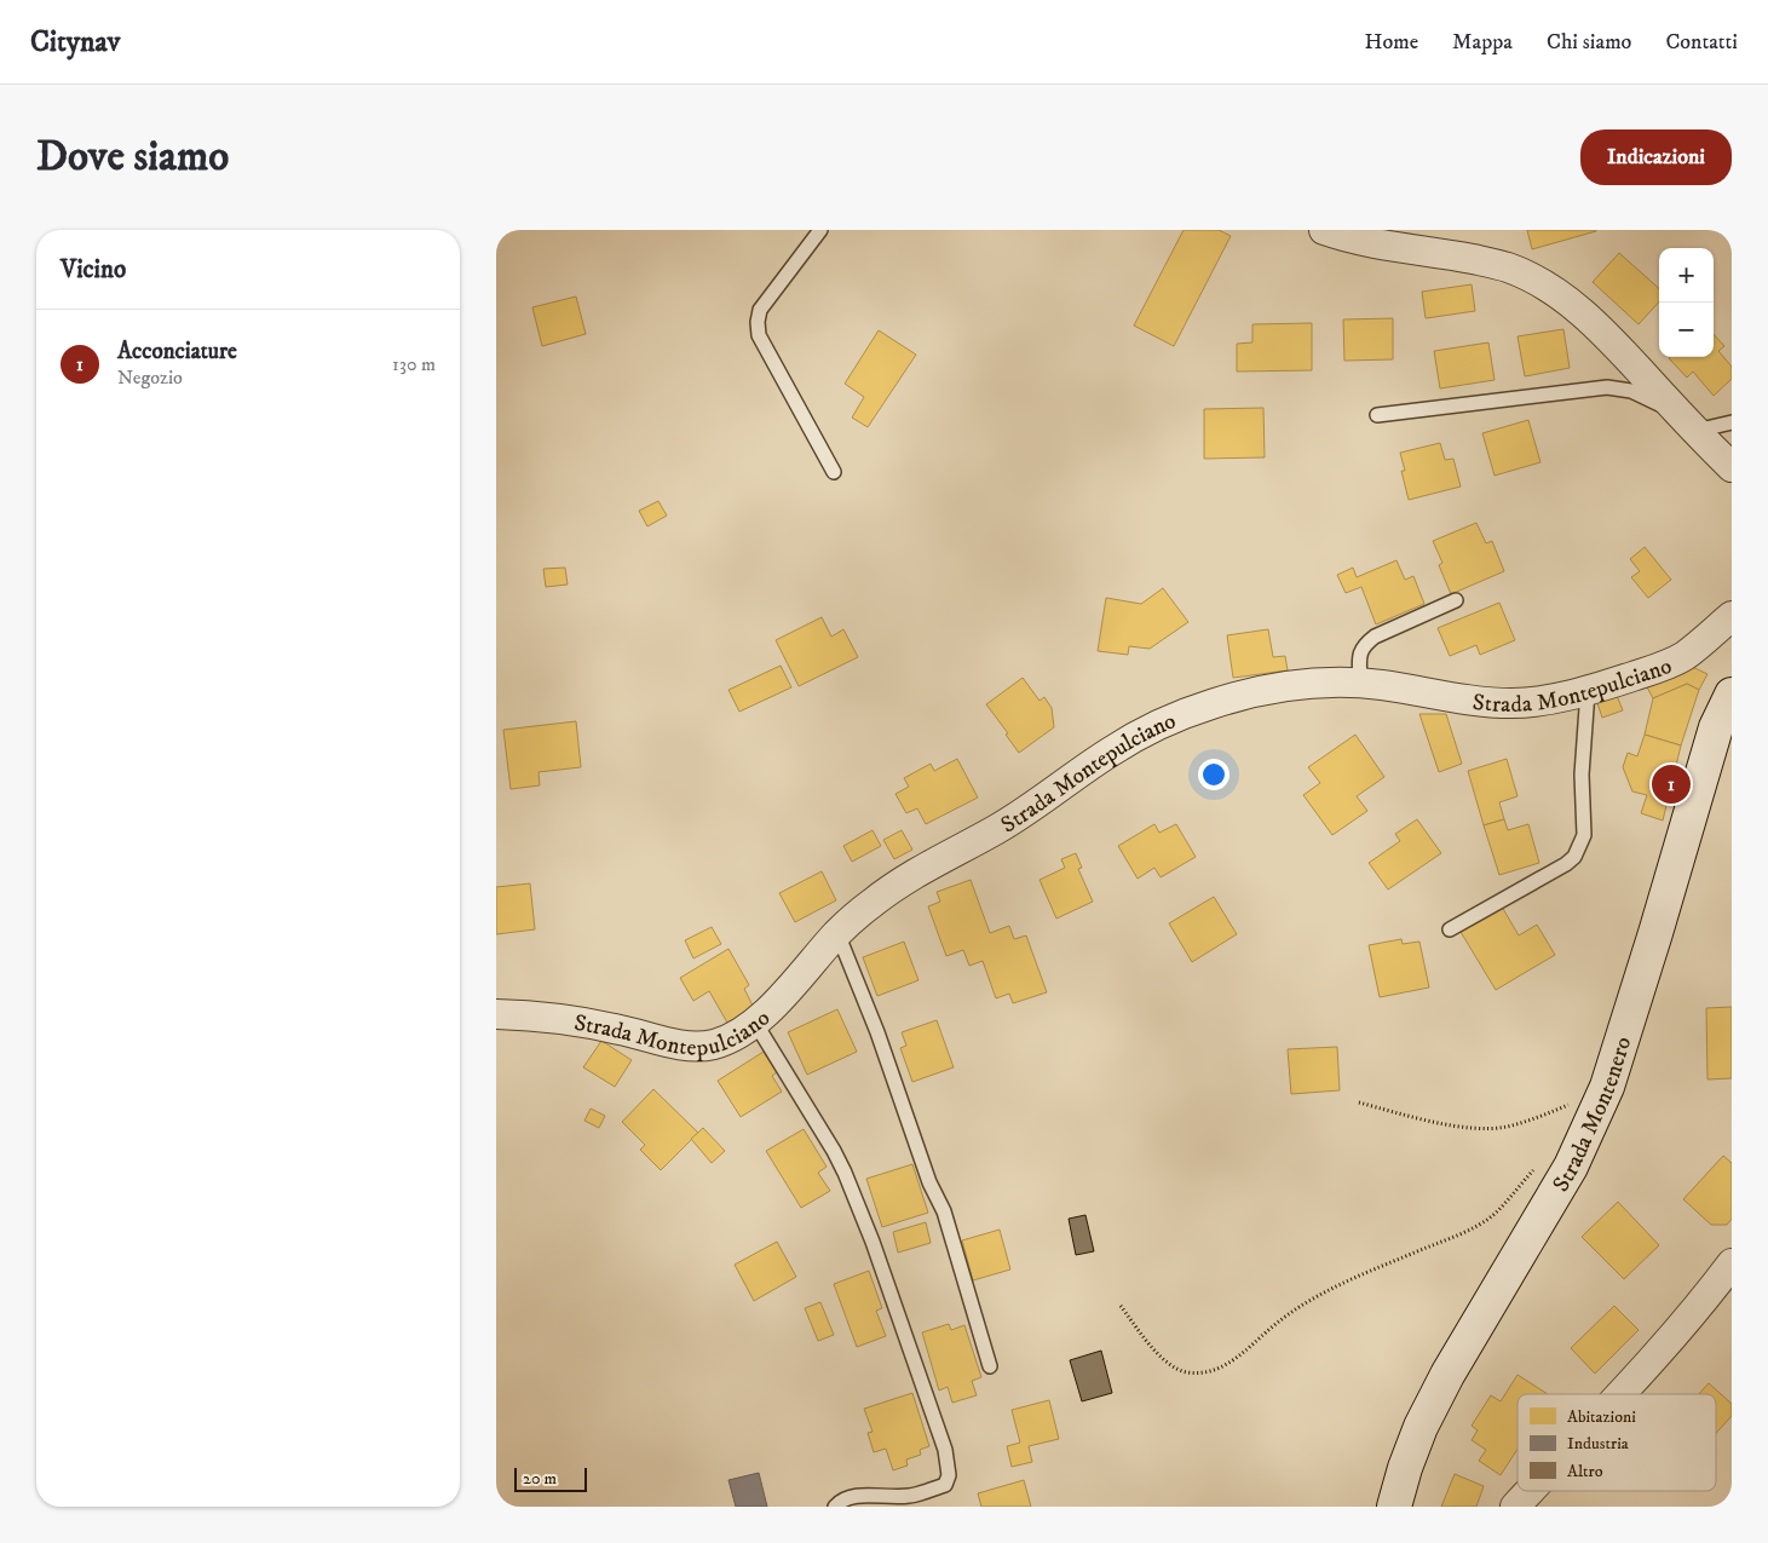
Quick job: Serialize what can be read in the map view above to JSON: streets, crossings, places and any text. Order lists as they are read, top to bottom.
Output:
{
  "streets": {
    "main road": ["Strada Montenero"],
    "street": ["Strada Montepulciano"]
  },
  "legend": ["Abitazioni", "Industria", "Altro"],
  "scale_bar": "20 m",
  "page": {
    "header": "Citynav",
    "nav": [
      "Home",
      "Mappa",
      "Chi siamo",
      "Contatti"
    ],
    "buttons": "Indicazioni",
    "title": "Dove siamo",
    "heading": "Vicino",
    "map_buttons": ["+", "−"],
    "list": [
      {
        "mark": "1",
        "name": "Acconciature",
        "note": "Negozio",
        "value": "130 m"
      }
    ],
    "pins": "1",
    "scale": "20 m"
  }
}
